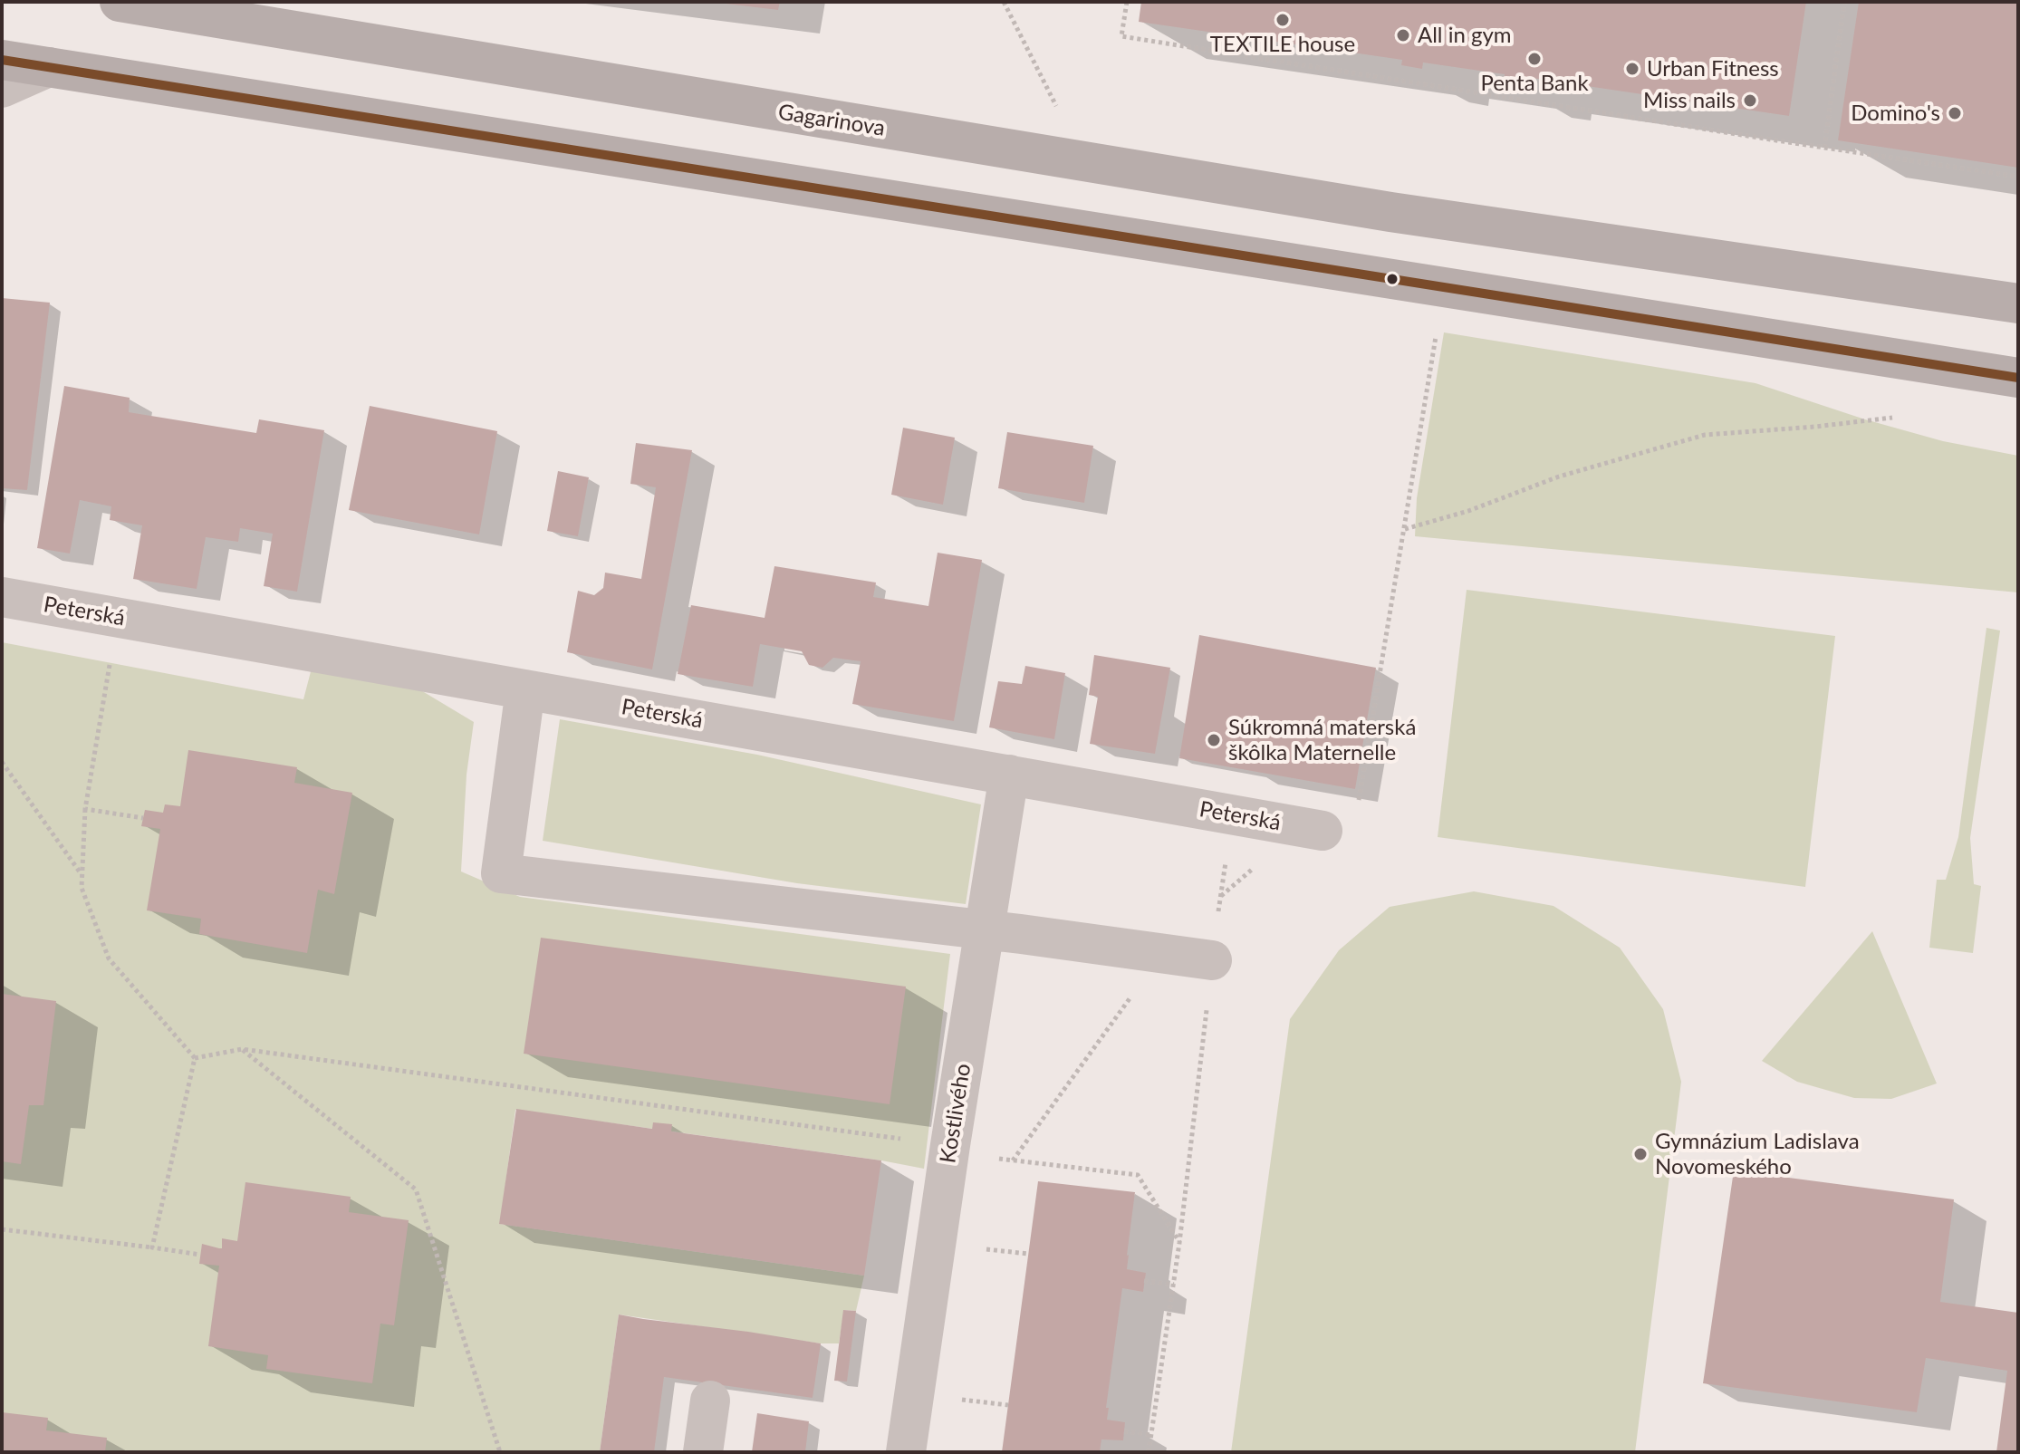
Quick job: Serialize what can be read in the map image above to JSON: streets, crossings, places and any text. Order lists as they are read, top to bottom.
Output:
{
  "streets": {
    "main road": ["Gagarinova"],
    "street": ["Peterská", "Kostlivého"]
  },
  "crossings": [
    ["Peterská", "Kostlivého"]
  ],
  "places": [
    "TEXTILE house",
    "All in gym",
    "Penta Bank",
    "Urban Fitness",
    "Miss nails",
    "Domino's",
    "Súkromná materská škôlka Maternelle",
    "Gymnázium Ladislava Novomeského"
  ]
}
